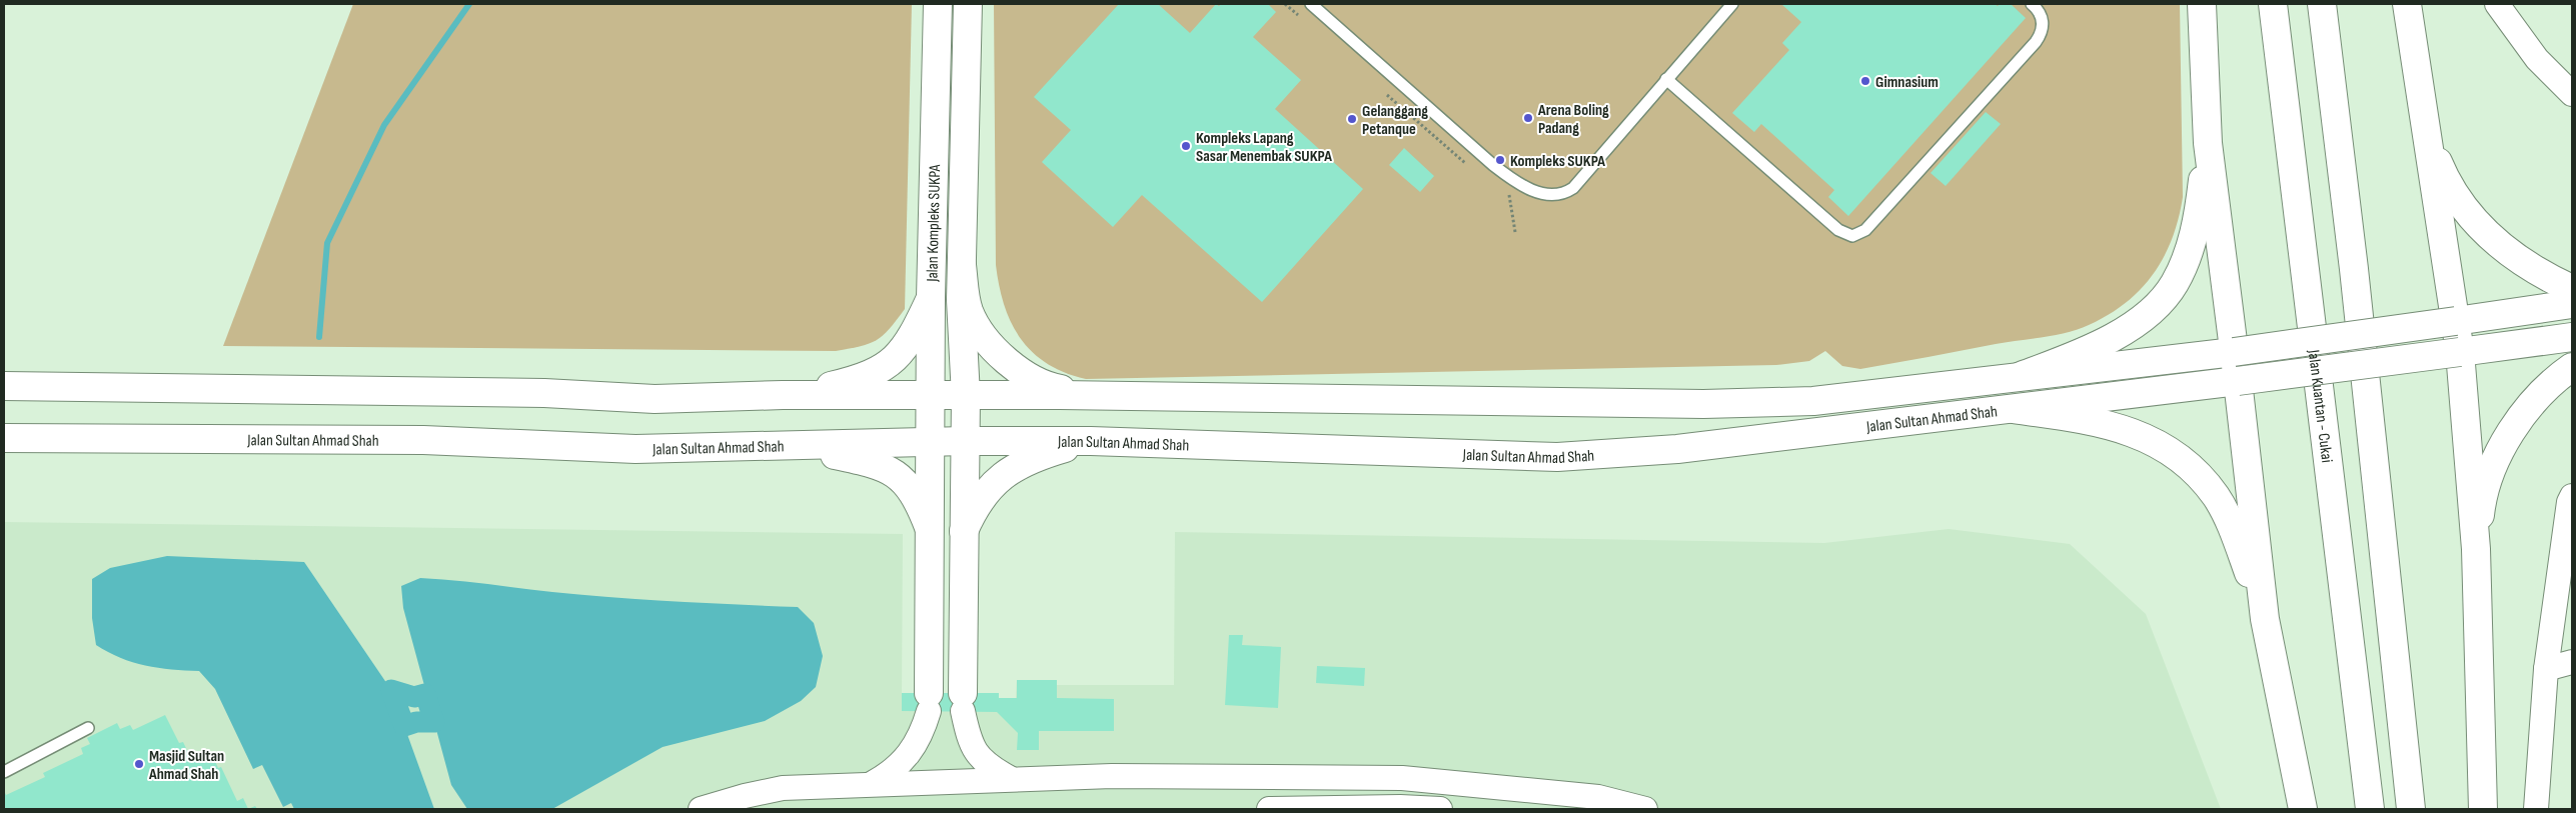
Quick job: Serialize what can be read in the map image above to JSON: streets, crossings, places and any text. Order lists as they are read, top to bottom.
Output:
{
  "streets": {
    "main road": ["Jalan Kompleks SUKPA", "Jalan Kuantan - Cukai", "Jalan Sultan Ahmad Shah"]
  },
  "crossings": [
    ["Jalan Kompleks SUKPA", "Jalan Sultan Ahmad Shah"]
  ],
  "places": [
    "Gimnasium",
    "Arena Boling Padang",
    "Gelanggang Petanque",
    "Kompleks Lapang Sasar Menembak SUKPA",
    "Kompleks SUKPA",
    "Masjid Sultan Ahmad Shah"
  ]
}
